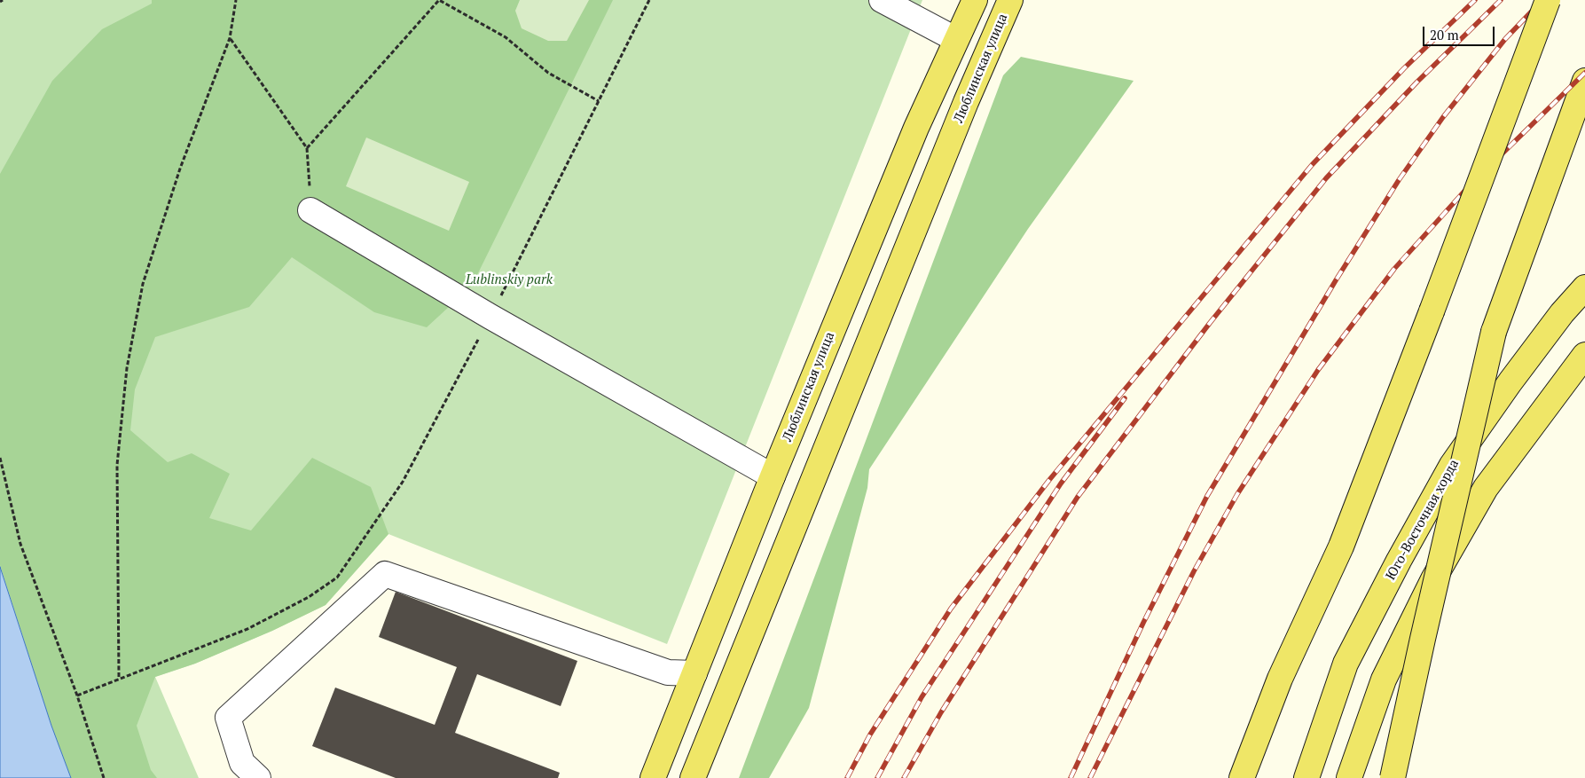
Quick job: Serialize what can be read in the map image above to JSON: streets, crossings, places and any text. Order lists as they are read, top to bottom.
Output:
{
  "streets": {
    "main road": ["Люблинская улица", "Юго-Восточная хорда"]
  },
  "parks": ["Lublinskiy park"],
  "scale_bar": "20 m"
}
